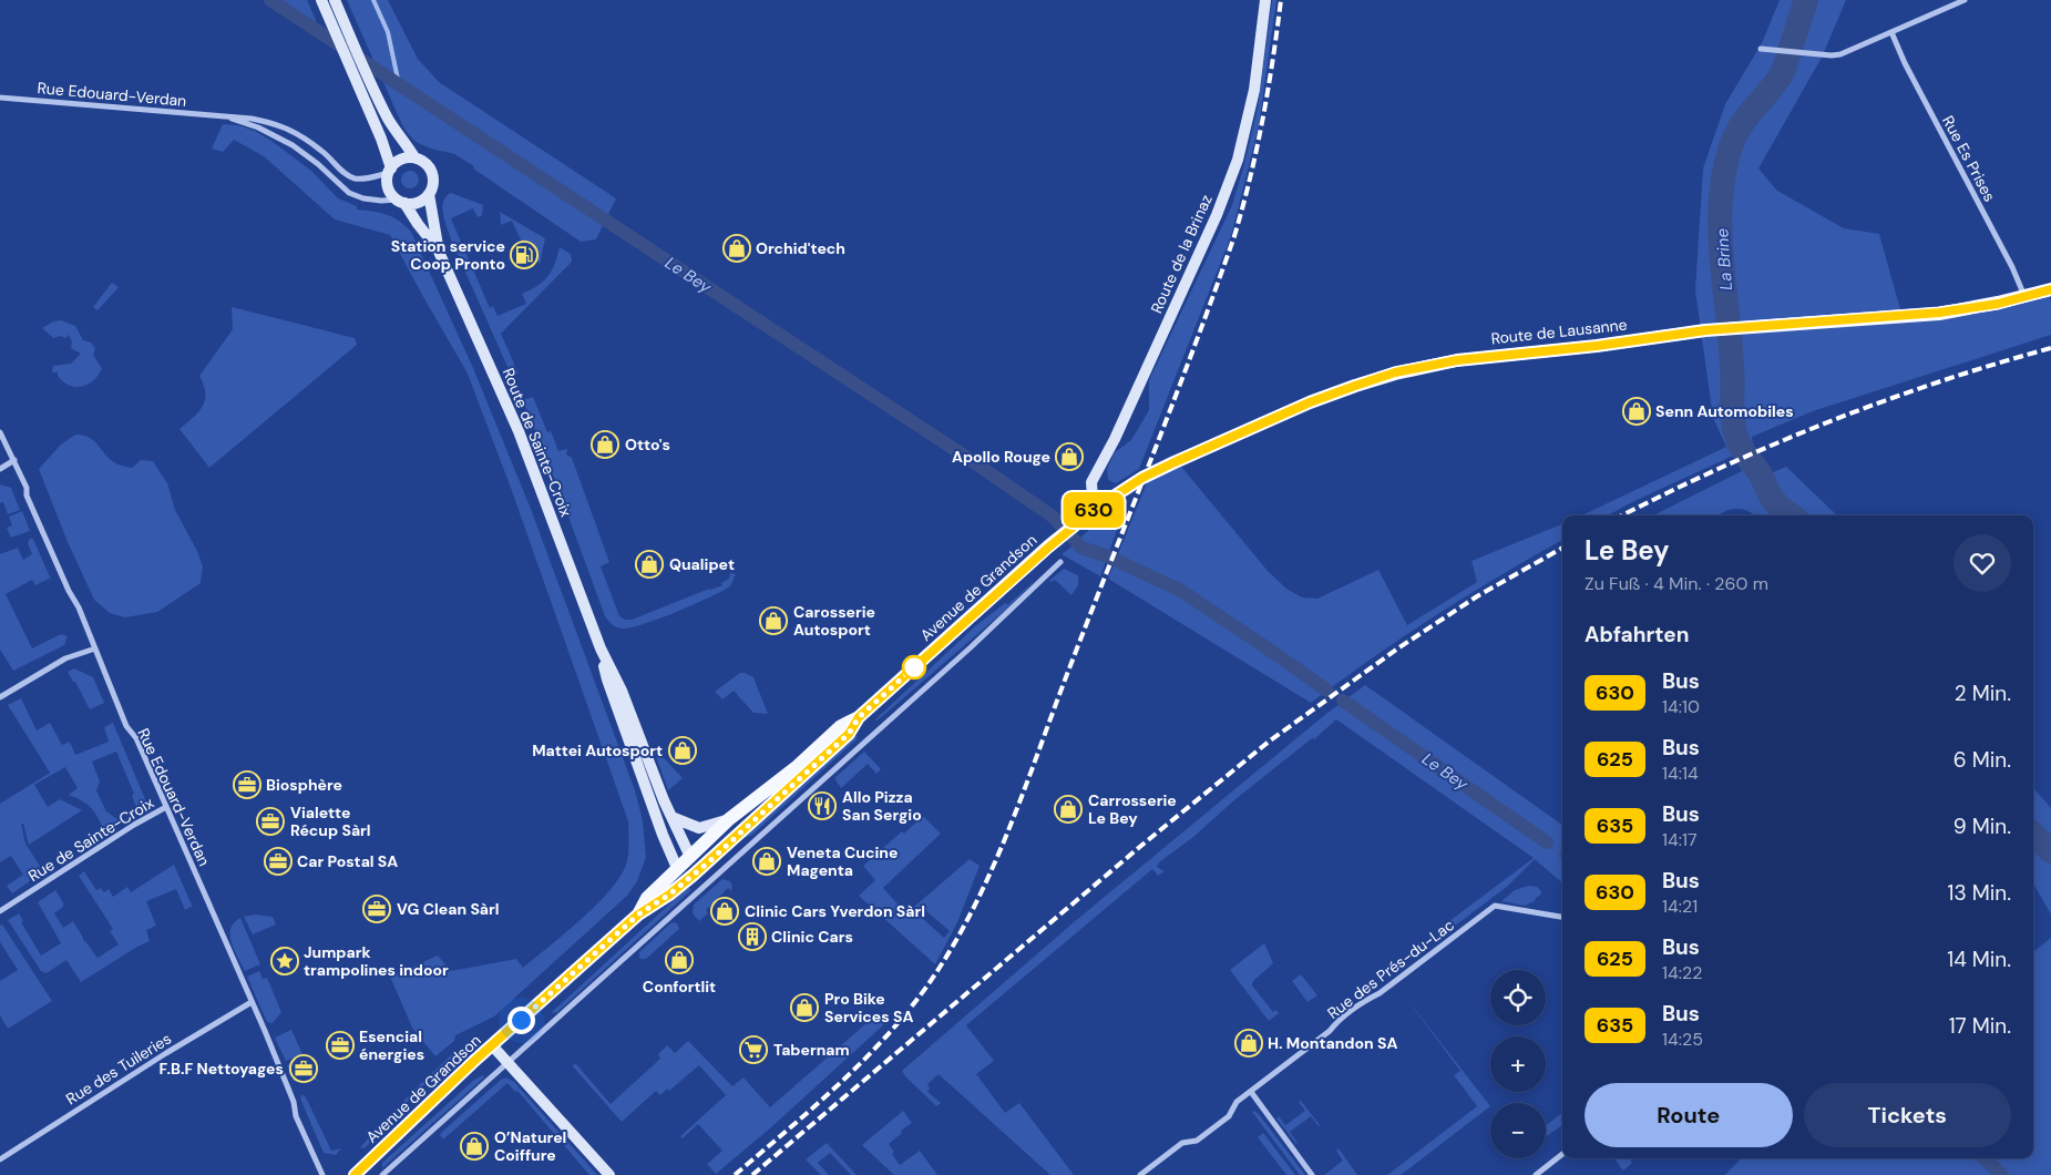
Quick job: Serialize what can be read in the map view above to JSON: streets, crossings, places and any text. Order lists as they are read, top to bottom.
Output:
{
  "streets": {
    "main road": [
      "Route de la Brinaz",
      "Route de Lausanne",
      "Route de Sainte-Croix",
      "Avenue de Grandson"
    ],
    "street": [
      "Rue Edouard-Verdan",
      "Rue Es Prises",
      "Rue de Sainte-Croix",
      "Rue des Prés-du-Lac",
      "Rue des Tuileries"
    ]
  },
  "crossings": [
    ["Rue Edouard-Verdan", "Rue de Sainte-Croix"],
    ["Rue Edouard-Verdan", "Rue des Tuileries"],
    ["Rue Es Prises", "Route de Lausanne"],
    ["Route de la Brinaz", "Route de Lausanne"],
    ["Route de la Brinaz", "Avenue de Grandson"],
    ["Route de Lausanne", "Avenue de Grandson"],
    ["Route de Sainte-Croix", "Avenue de Grandson"]
  ],
  "water": ["La Brine", "Le Bey"],
  "places": {
    "shop": [
      "Orchid'tech",
      "Senn Automobiles",
      "Otto's",
      "Apollo Rouge",
      "Qualipet",
      "Carosserie Autosport",
      "Mattei Autosport",
      "Carrosserie Le Bey",
      "Veneta Cucine Magenta",
      "Clinic Cars Yverdon Sàrl",
      "Confortlit",
      "Pro Bike Services SA",
      "H. Montandon SA",
      "O’Naturel Coiffure"
    ],
    "fuel station": ["Station service Coop Pronto"],
    "office": [
      "Biosphère",
      "Vialette Récup Sàrl",
      "Car Postal SA",
      "VG Clean Sàrl",
      "Esencial énergies",
      "F.B.F Nettoyages"
    ],
    "restaurant": ["Allo Pizza San Sergio"],
    "building": ["Clinic Cars"],
    "place": ["Jumpark trampolines indoor"],
    "supermarket": ["Tabernam"]
  },
  "lines": ["bus line 630"],
  "page": {
    "on_map": "630",
    "heading": [
      ["Le Bey", "Zu Fuß · 4 Min. · 260 m"],
      "Abfahrten"
    ],
    "list": [
      {
        "mark": "630",
        "name": "Bus",
        "note": "14:10",
        "value": "2 Min."
      },
      {
        "mark": "625",
        "name": "Bus",
        "note": "14:14",
        "value": "6 Min."
      },
      {
        "mark": "635",
        "name": "Bus",
        "note": "14:17",
        "value": "9 Min."
      },
      {
        "mark": "630",
        "name": "Bus",
        "note": "14:21",
        "value": "13 Min."
      },
      {
        "mark": "625",
        "name": "Bus",
        "note": "14:22",
        "value": "14 Min."
      },
      {
        "mark": "635",
        "name": "Bus",
        "note": "14:25",
        "value": "17 Min."
      }
    ],
    "map_buttons": ["+", "−"],
    "buttons": ["Route", "Tickets"]
  }
}
